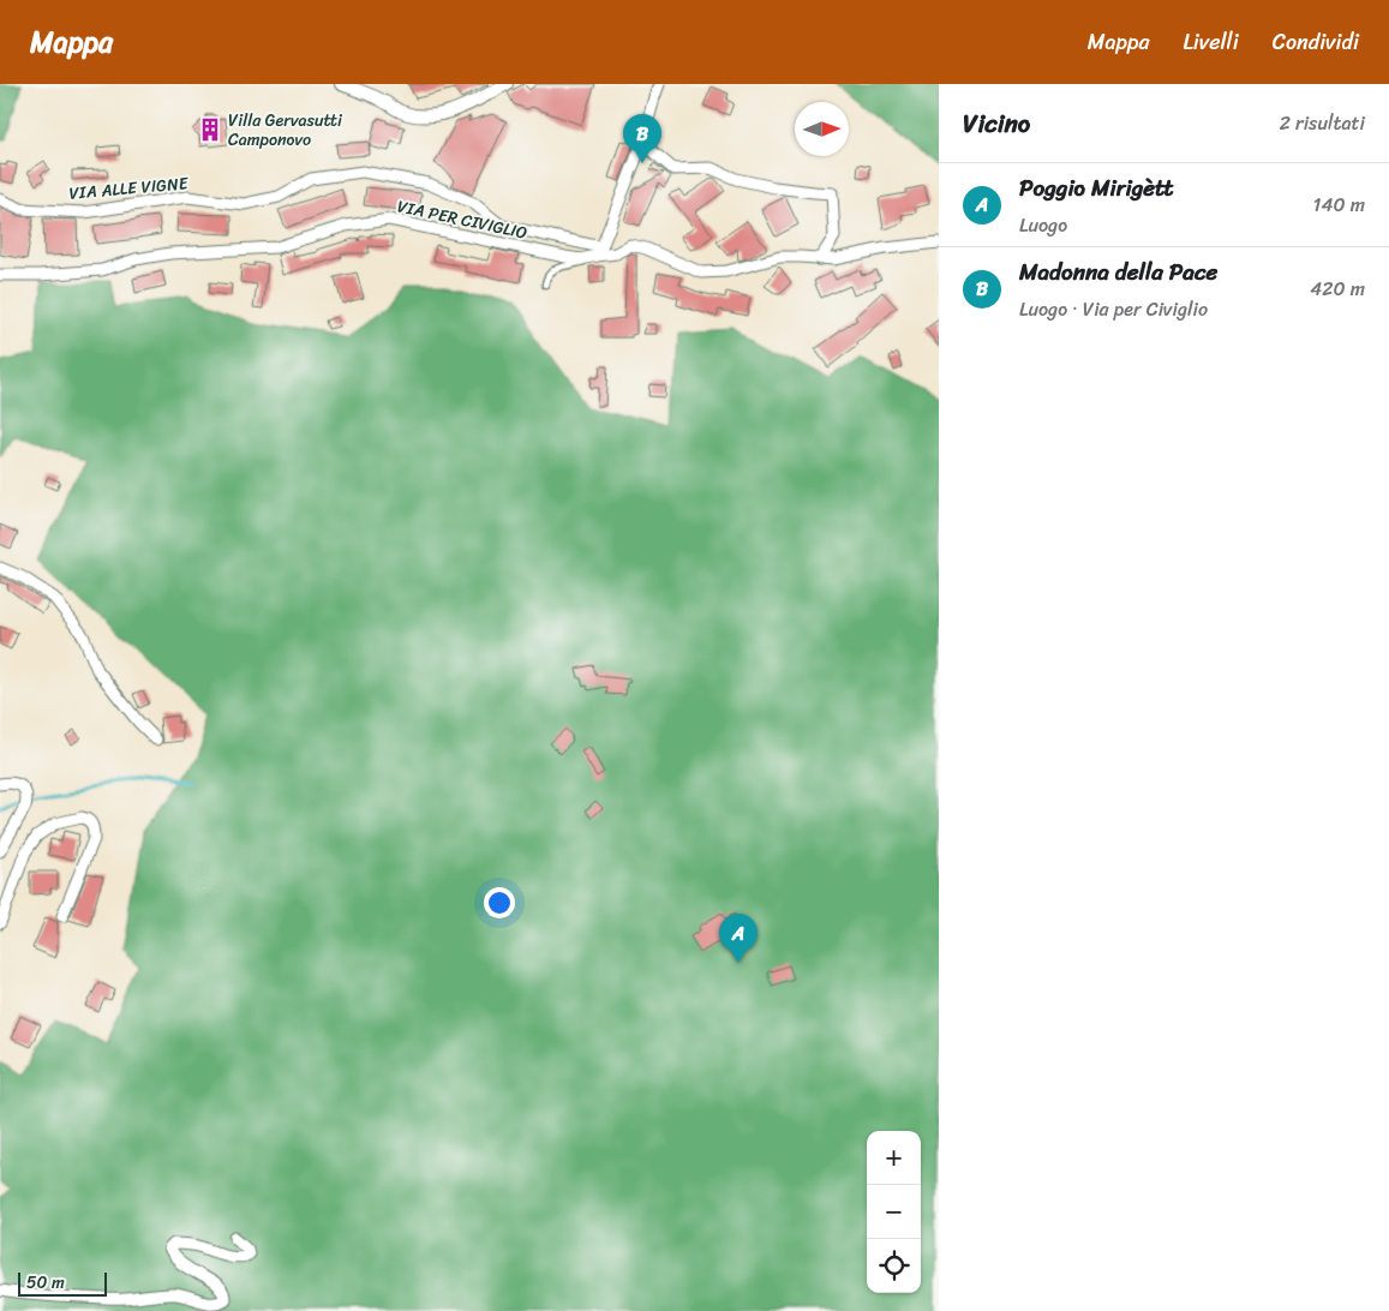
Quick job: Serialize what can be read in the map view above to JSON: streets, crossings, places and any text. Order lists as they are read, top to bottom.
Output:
{
  "streets": {
    "street": ["VIA ALLE VIGNE", "VIA PER CIVIGLIO"]
  },
  "crossings": [
    ["VIA ALLE VIGNE", "VIA PER CIVIGLIO"]
  ],
  "places": {
    "building": ["Villa Gervasutti Camponovo"]
  },
  "scale_bar": "50 m",
  "north": "right",
  "page": {
    "header": "Mappa",
    "nav": ["Mappa", "Livelli", "Condividi"],
    "heading": ["Vicino", "2 risultati"],
    "pins": ["B", "A"],
    "list": [
      {
        "mark": "A",
        "name": "Poggio Mirigètt",
        "note": "Luogo",
        "value": "140 m"
      },
      {
        "mark": "B",
        "name": "Madonna della Pace",
        "note": "Luogo · Via per Civiglio",
        "value": "420 m"
      }
    ],
    "map_buttons": ["+", "−"],
    "scale": "50 m"
  }
}
